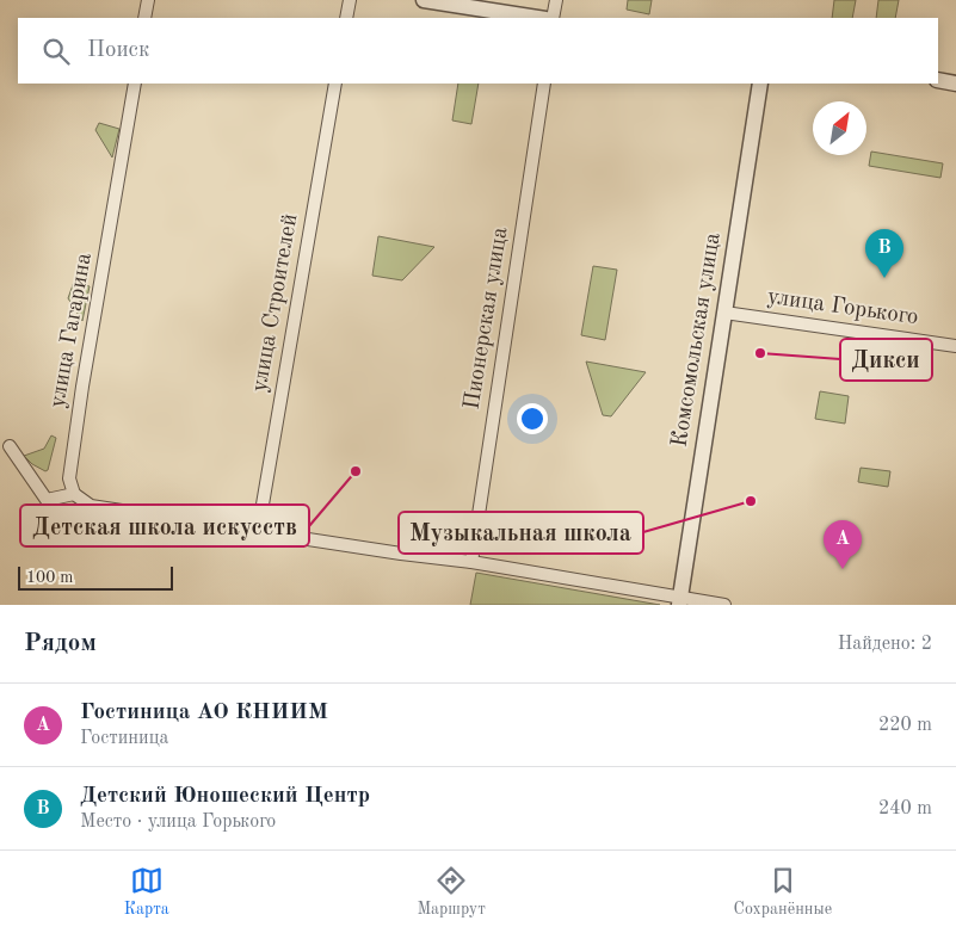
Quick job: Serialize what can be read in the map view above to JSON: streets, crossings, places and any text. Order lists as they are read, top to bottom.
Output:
{
  "streets": {
    "street": [
      "улица Строителей",
      "улица Горького",
      "Пионерская улица",
      "улица Гагарина",
      "Комсомольская улица"
    ]
  },
  "crossings": [
    ["улица Горького", "Комсомольская улица"]
  ],
  "places": ["Дикси", "Детская школа искусств", "Музыкальная школа"],
  "scale_bar": "100 m",
  "north": "top right",
  "page": {
    "search": "Поиск",
    "pins": ["B", "A"],
    "scale": "100 m",
    "heading": ["Рядом", "Найдено: 2"],
    "list": [
      {
        "mark": "A",
        "name": "Гостиница АО КНИИМ",
        "note": "Гостиница",
        "value": "220 m"
      },
      {
        "mark": "B",
        "name": "Детский Юношеский Центр",
        "note": "Место · улица Горького",
        "value": "240 m"
      }
    ],
    "nav": ["Карта", "Маршрут", "Сохранённые"]
  }
}
